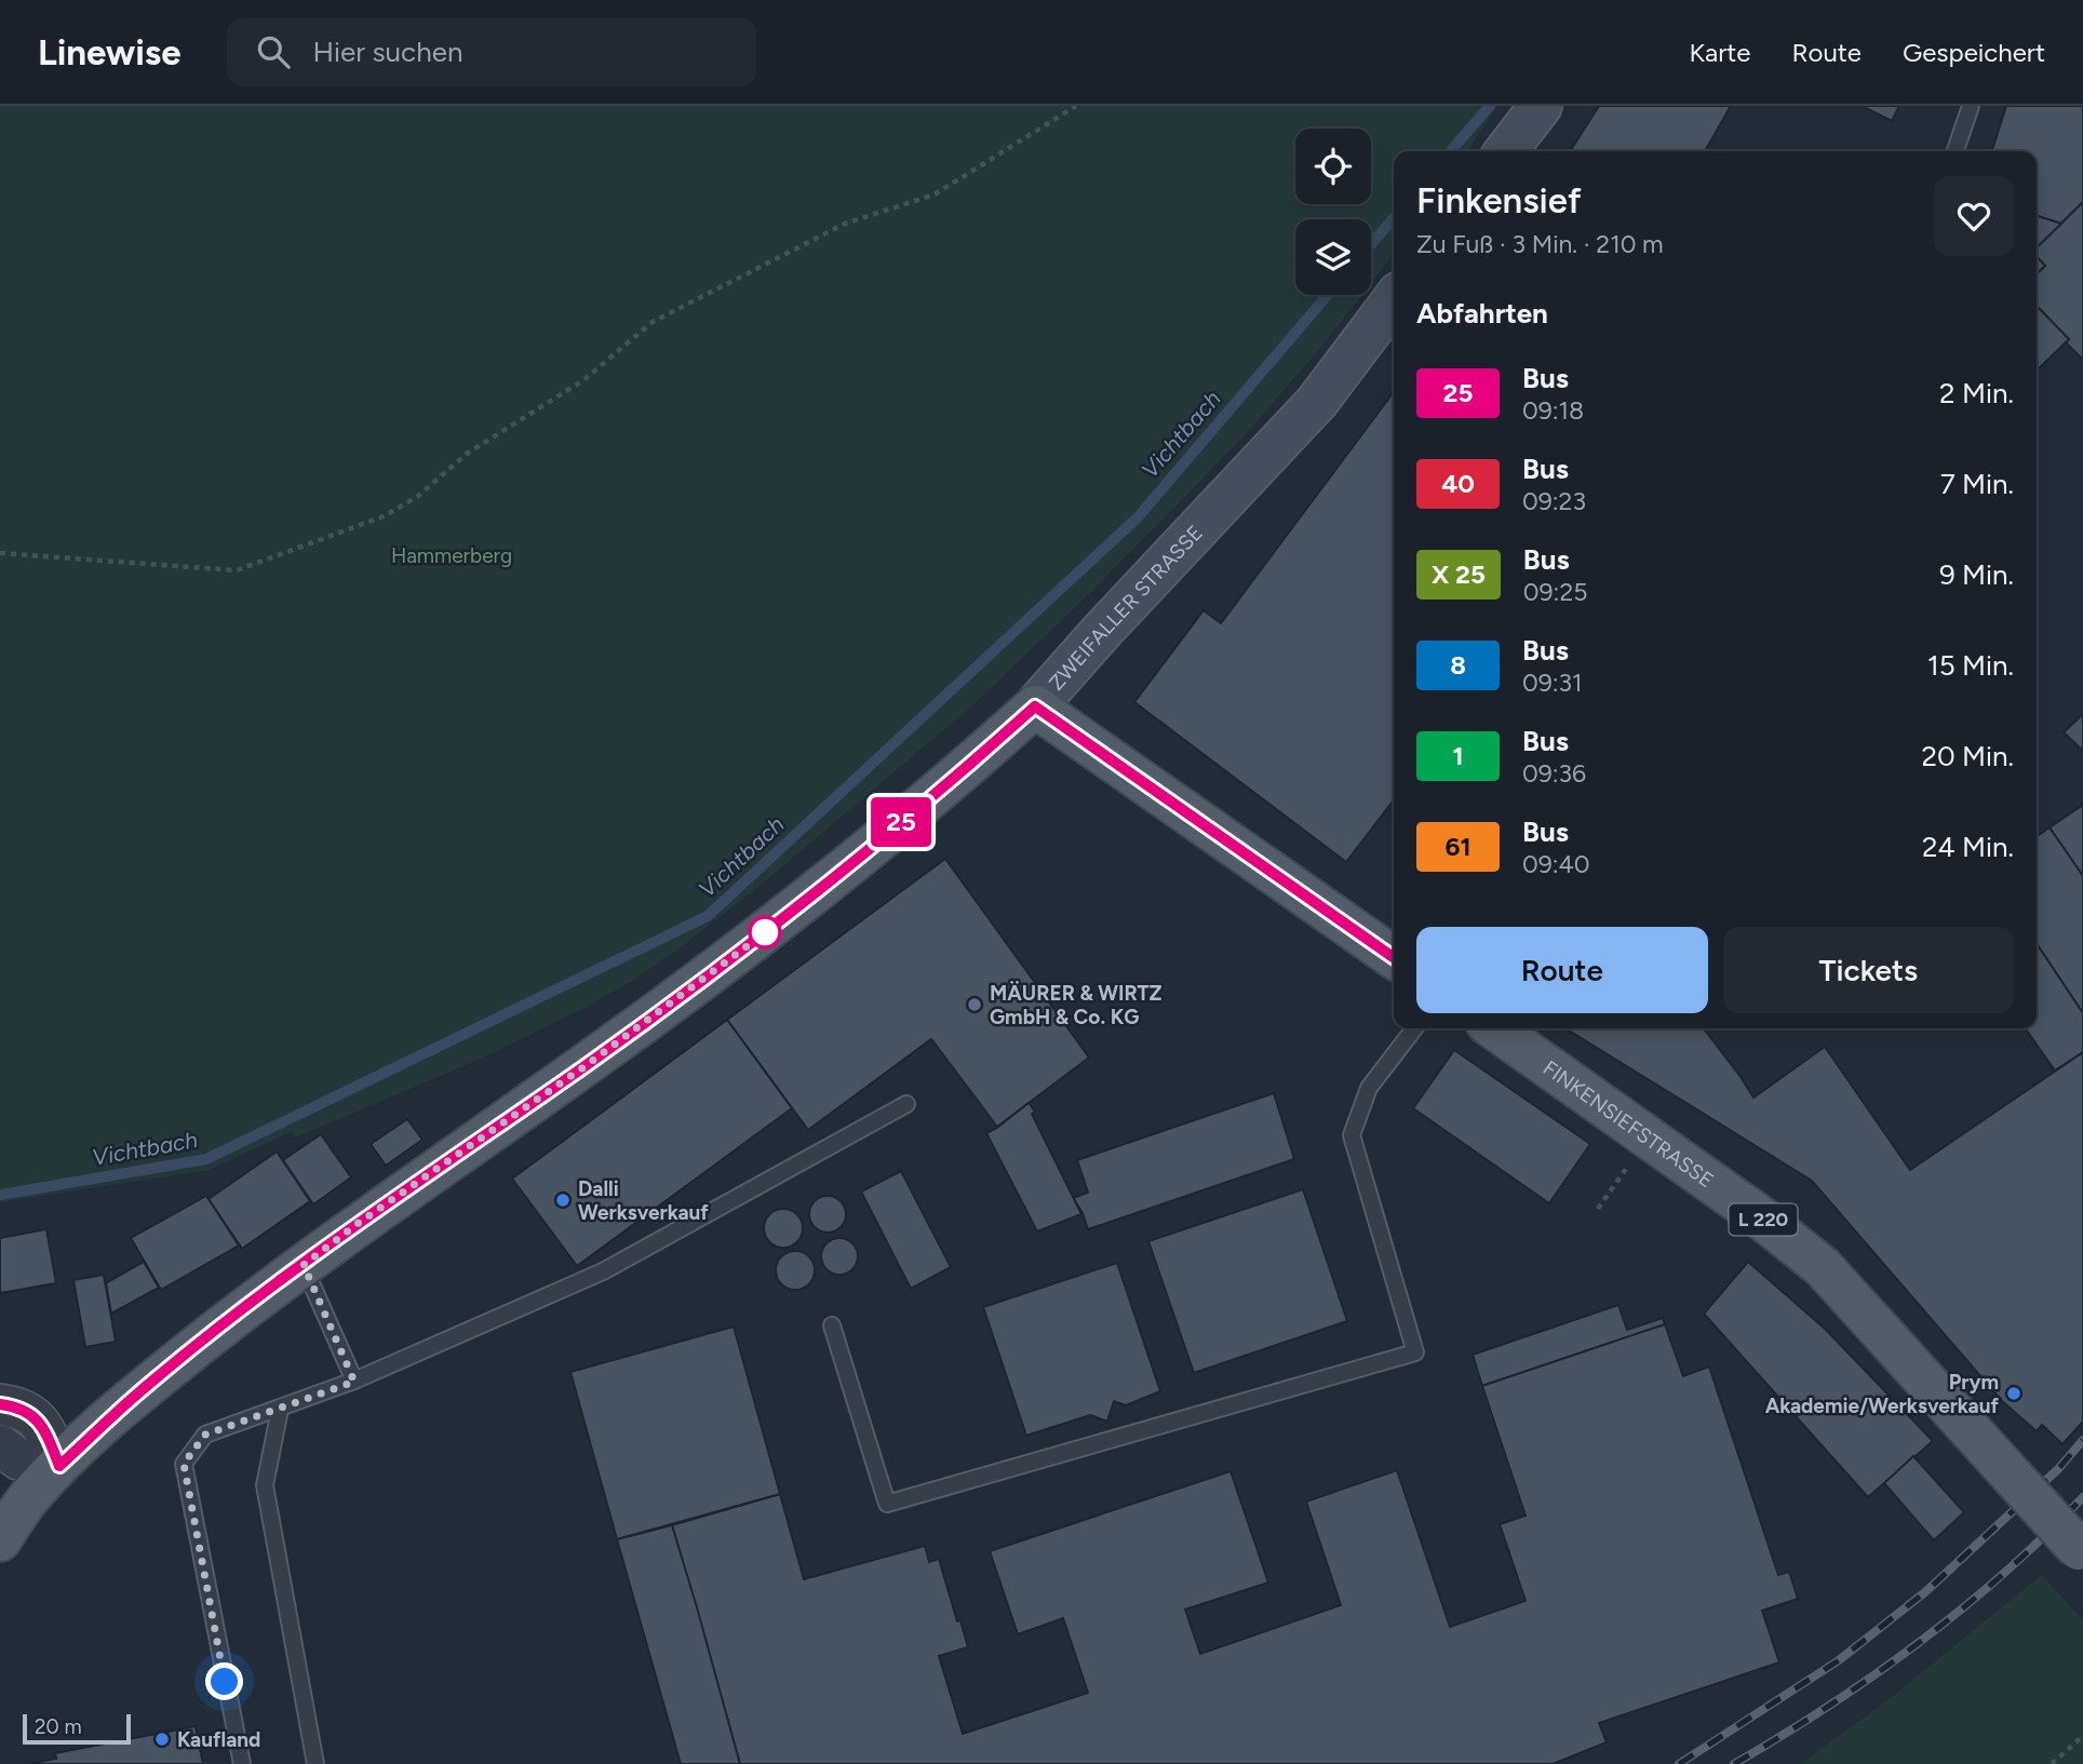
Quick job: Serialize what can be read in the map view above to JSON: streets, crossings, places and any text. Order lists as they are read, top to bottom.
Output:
{
  "streets": {
    "main road": ["ZWEIFALLER STRASSE", "FINKENSIEFSTRASSE", "L 220"]
  },
  "water": ["Vichtbach"],
  "parks": ["Hammerberg"],
  "places": [
    "MÄURER & WIRTZ GmbH & Co. KG",
    "Dalli Werksverkauf",
    "Prym Akademie/Werksverkauf",
    "Kaufland"
  ],
  "lines": ["bus line 25"],
  "scale_bar": "20 m",
  "page": {
    "header": "Linewise",
    "search": "Hier suchen",
    "nav": ["Karte", "Route", "Gespeichert"],
    "on_map": "25",
    "heading": [
      ["Finkensief", "Zu Fuß · 3 Min. · 210 m"],
      "Abfahrten"
    ],
    "list": [
      {
        "mark": "25",
        "name": "Bus",
        "note": "09:18",
        "value": "2 Min."
      },
      {
        "mark": "40",
        "name": "Bus",
        "note": "09:23",
        "value": "7 Min."
      },
      {
        "mark": "X 25",
        "name": "Bus",
        "note": "09:25",
        "value": "9 Min."
      },
      {
        "mark": "8",
        "name": "Bus",
        "note": "09:31",
        "value": "15 Min."
      },
      {
        "mark": "1",
        "name": "Bus",
        "note": "09:36",
        "value": "20 Min."
      },
      {
        "mark": "61",
        "name": "Bus",
        "note": "09:40",
        "value": "24 Min."
      }
    ],
    "buttons": ["Route", "Tickets"],
    "scale": "20 m"
  }
}
